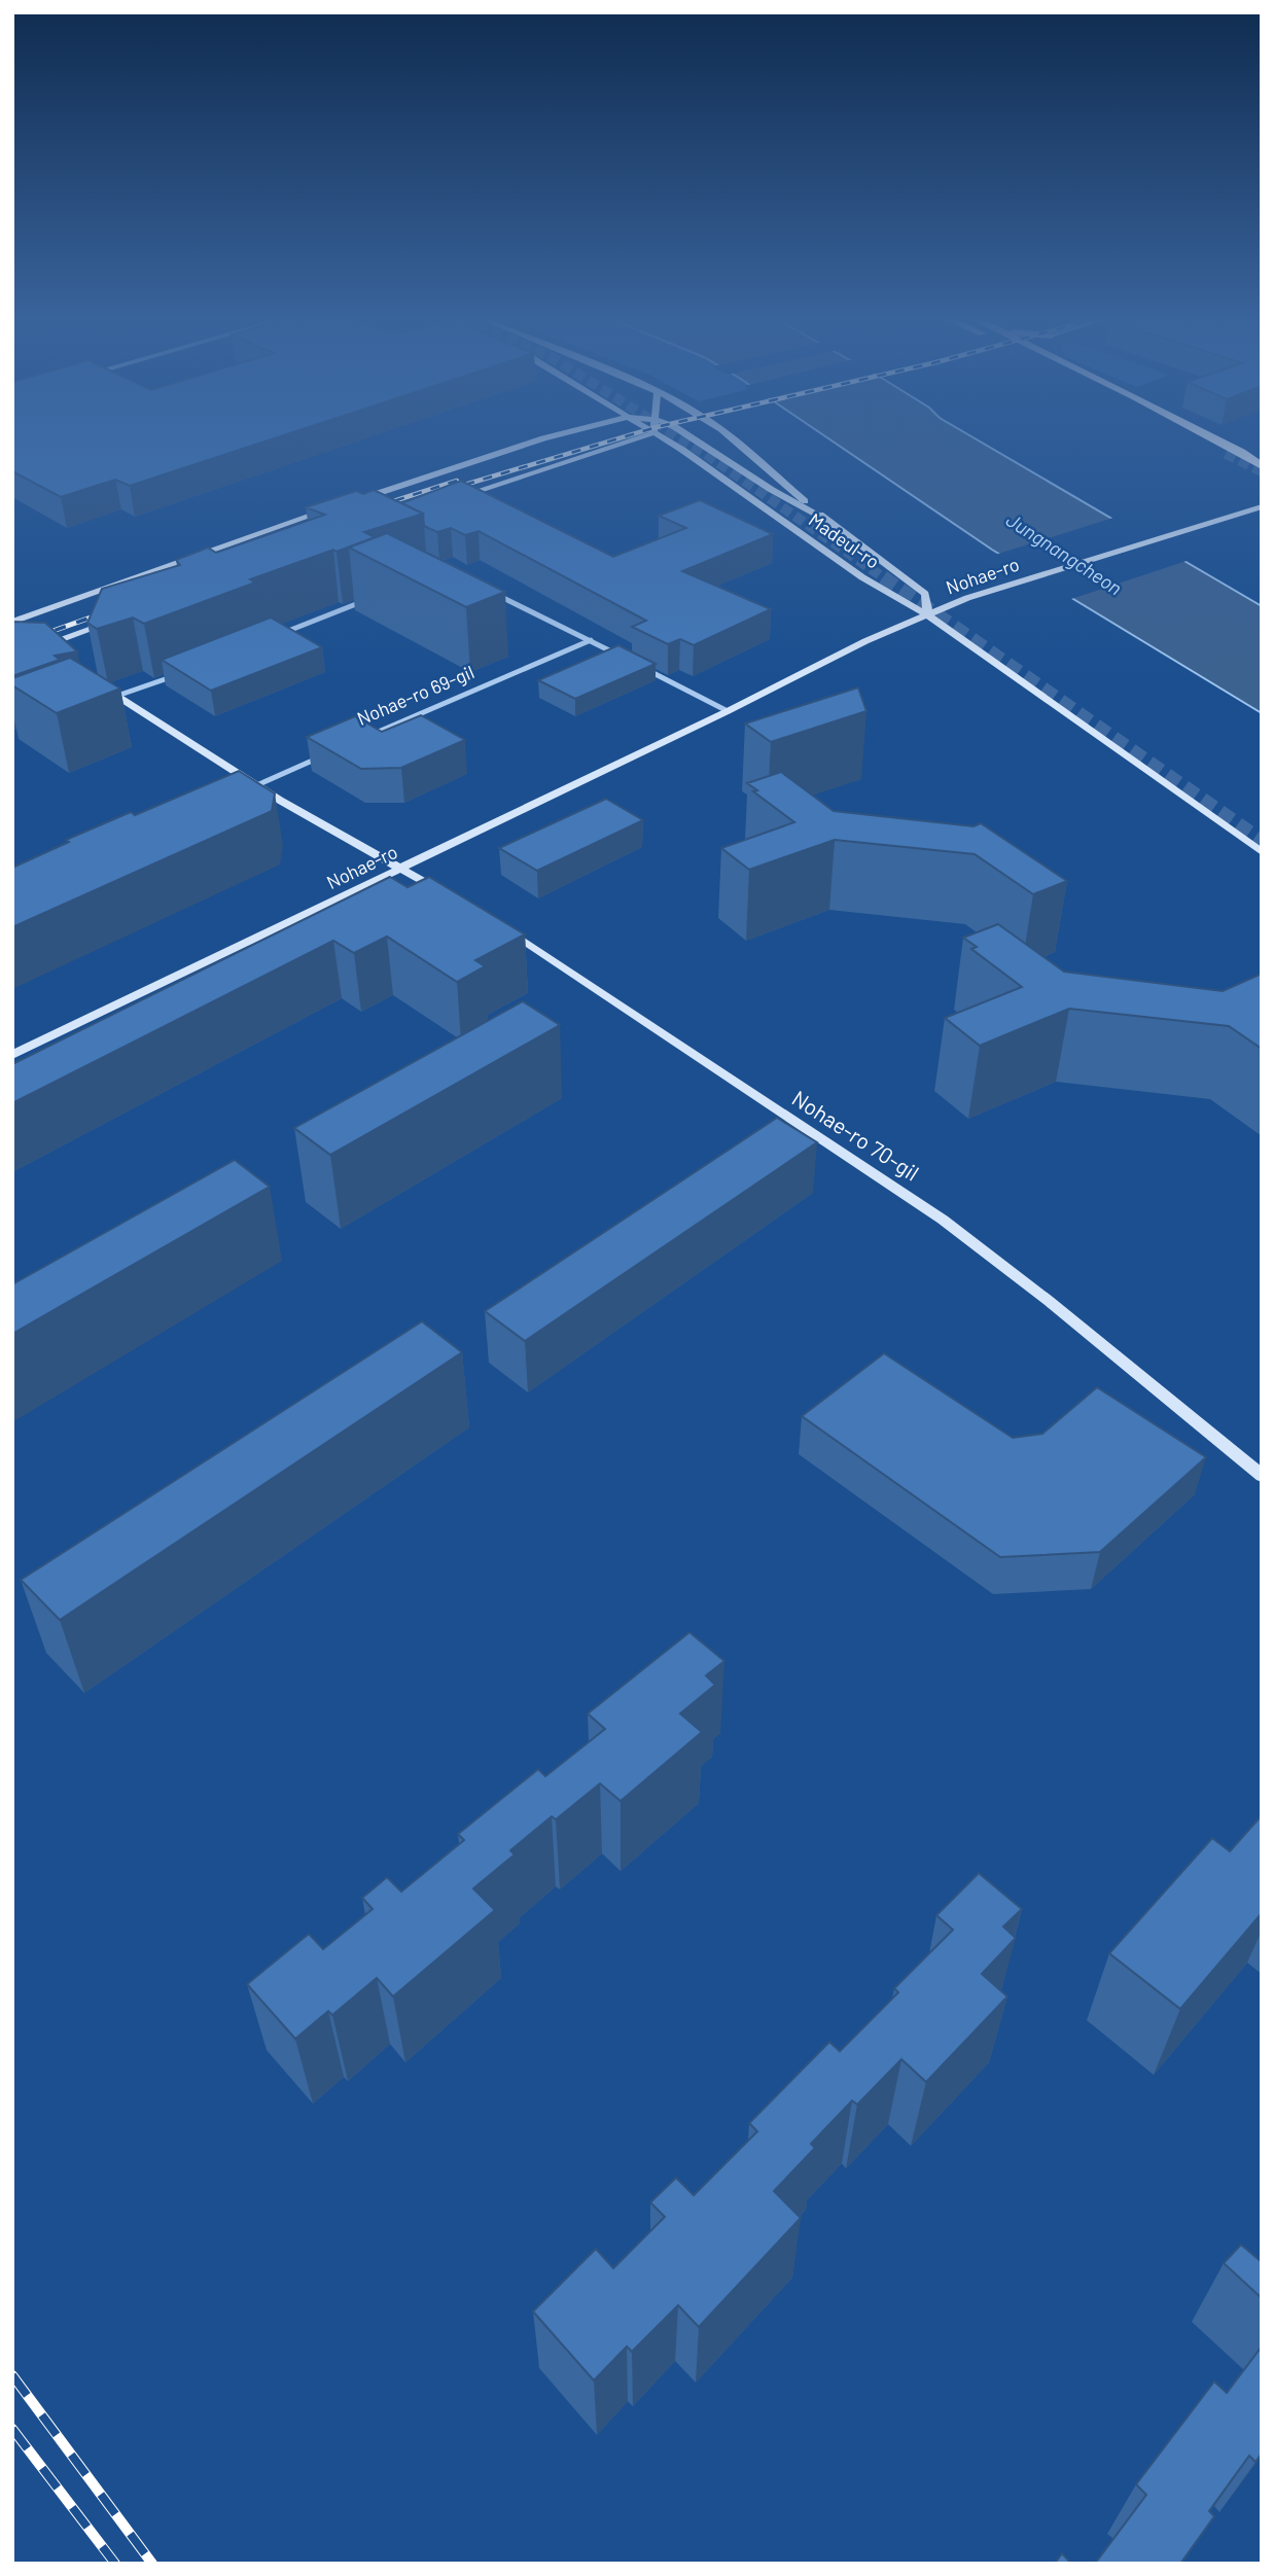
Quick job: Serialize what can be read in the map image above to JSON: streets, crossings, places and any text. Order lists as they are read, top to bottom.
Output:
{
  "streets": {
    "main road": ["Madeul-ro", "Nohae-ro", "Nohae-ro 70-gil"],
    "street": ["Nohae-ro 69-gil"]
  },
  "crossings": [
    ["Madeul-ro", "Nohae-ro"]
  ],
  "water": ["Jungnangcheon"]
}
